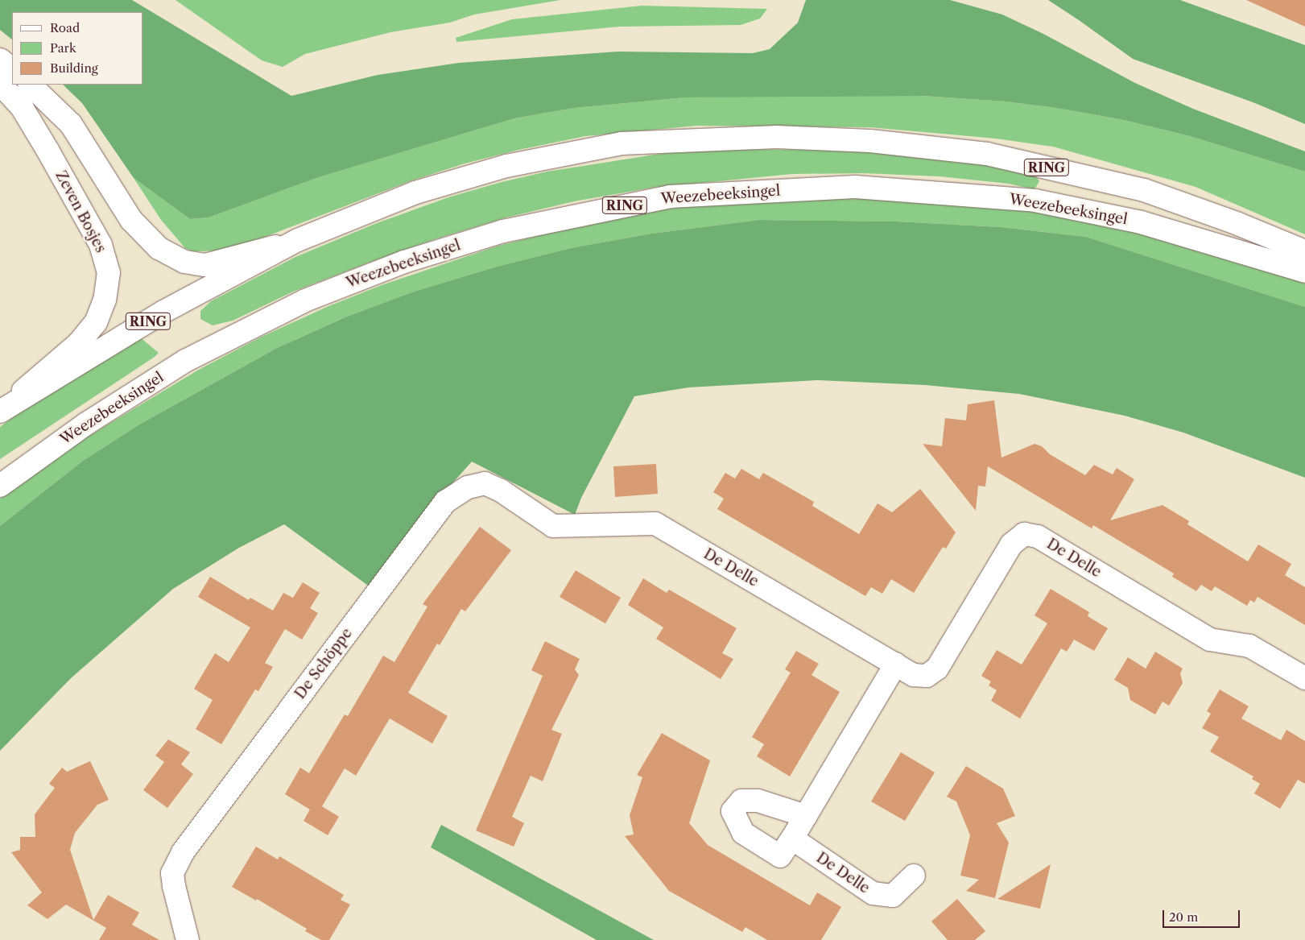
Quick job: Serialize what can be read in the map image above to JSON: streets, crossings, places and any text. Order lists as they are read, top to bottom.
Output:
{
  "streets": {
    "street": [
      "RING",
      "Weezebeeksingel",
      "Zeven Bosjes",
      "De Delle",
      "De Schöppe"
    ]
  },
  "crossings": [
    ["RING", "Zeven Bosjes"],
    ["De Delle", "De Schöppe"]
  ],
  "legend": ["Road", "Park", "Building"],
  "scale_bar": "20 m"
}
